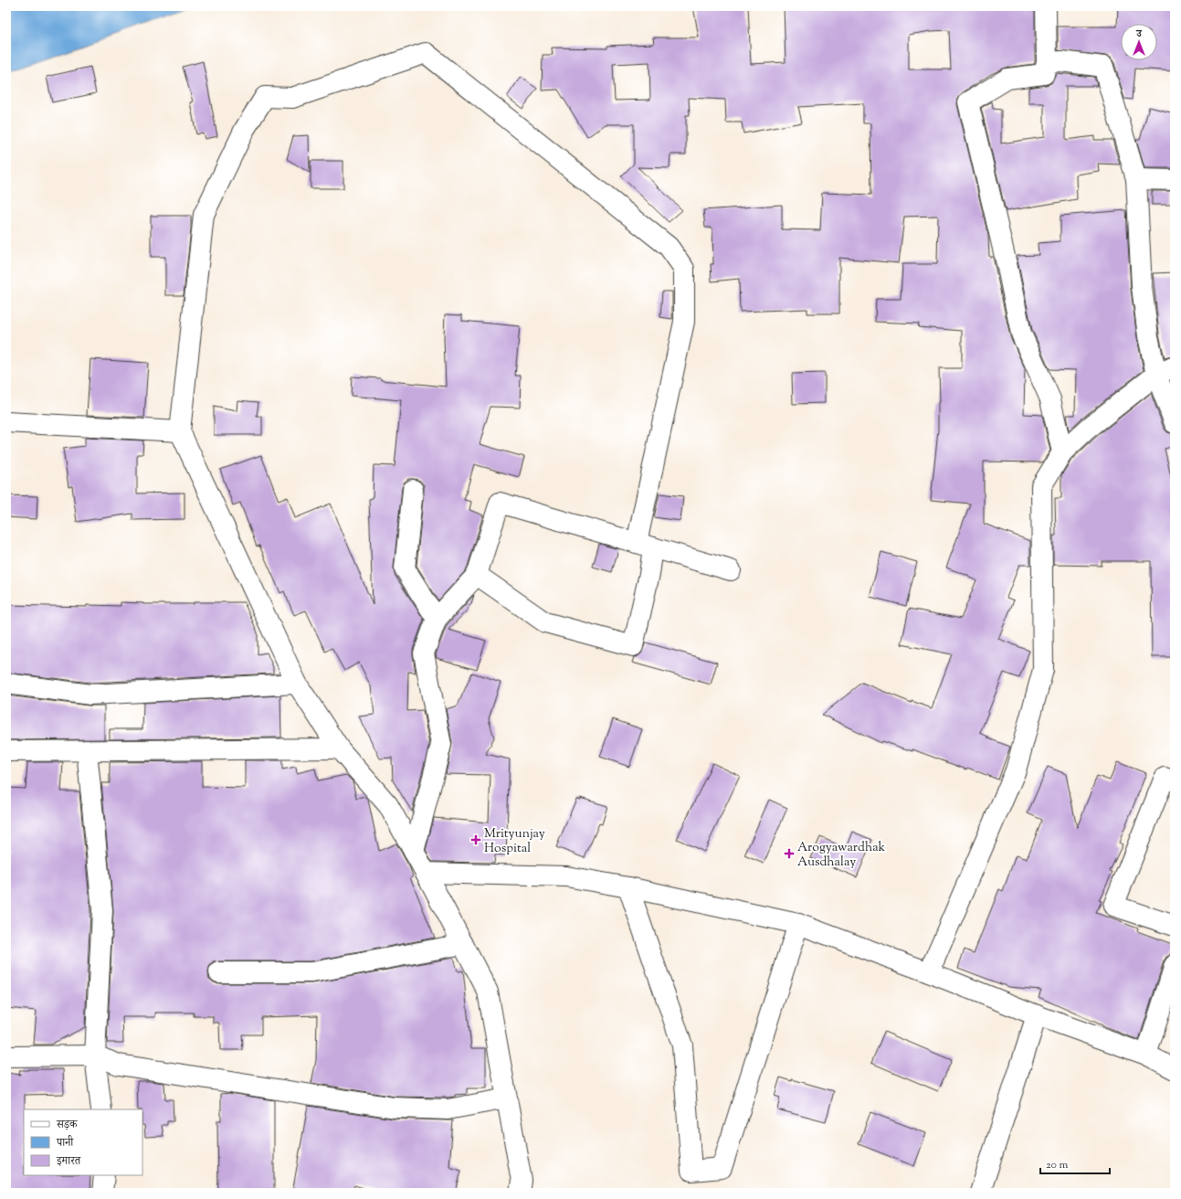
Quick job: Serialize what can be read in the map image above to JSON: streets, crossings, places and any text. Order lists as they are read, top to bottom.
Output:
{
  "places": {
    "health": ["Mrityunjay Hospital", "Arogyawardhak Ausdhalay"]
  },
  "legend": ["सड़क", "पानी", "इमारत"],
  "scale_bar": "20 m",
  "north": "top"
}
